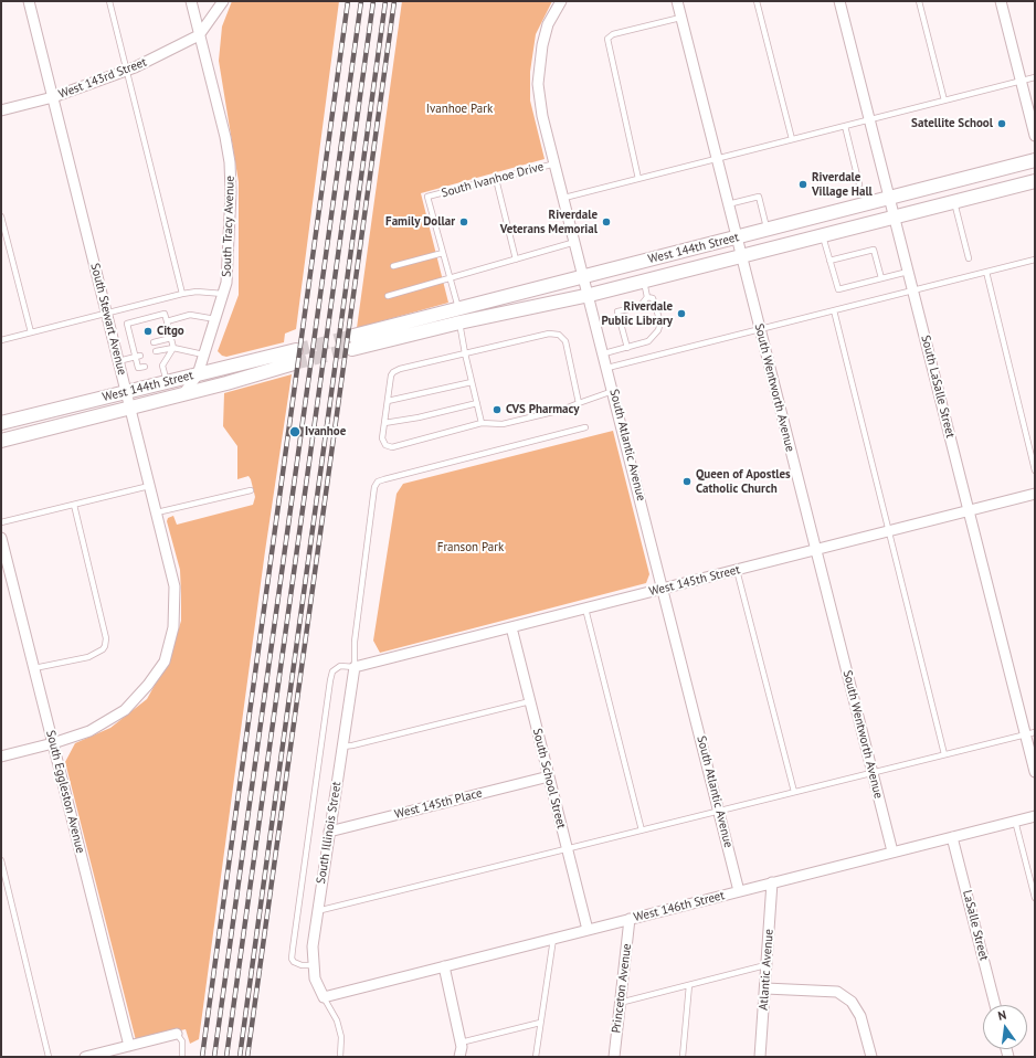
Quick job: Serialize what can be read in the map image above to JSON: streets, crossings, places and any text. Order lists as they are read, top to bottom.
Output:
{
  "streets": {
    "street": [
      "West 143rd Street",
      "South Ivanhoe Drive",
      "South Tracy Avenue",
      "West 144th Street",
      "South Stewart Avenue",
      "South LaSalle Street",
      "South Wentworth Avenue",
      "South Atlantic Avenue",
      "West 145th Street",
      "South School Street",
      "South Eggleston Avenue",
      "West 145th Place",
      "South Illinois Street",
      "West 146th Street",
      "LaSalle Street",
      "Atlantic Avenue",
      "Princeton Avenue"
    ]
  },
  "crossings": [
    ["West 143rd Street", "South Tracy Avenue"],
    ["West 143rd Street", "South Stewart Avenue"],
    ["South Ivanhoe Drive", "West 144th Street"],
    ["South Ivanhoe Drive", "South Atlantic Avenue"],
    ["South Tracy Avenue", "West 144th Street"],
    ["West 144th Street", "South Stewart Avenue"],
    ["West 144th Street", "South LaSalle Street"],
    ["West 144th Street", "South Wentworth Avenue"],
    ["West 144th Street", "South Atlantic Avenue"],
    ["South Stewart Avenue", "South Eggleston Avenue"],
    ["South LaSalle Street", "West 145th Street"],
    ["South Wentworth Avenue", "West 145th Street"],
    ["South Wentworth Avenue", "West 146th Street"],
    ["South Atlantic Avenue", "West 145th Street"],
    ["South Atlantic Avenue", "West 146th Street"],
    ["West 145th Street", "South School Street"],
    ["West 145th Street", "South Illinois Street"],
    ["South School Street", "West 145th Place"],
    ["South School Street", "West 146th Street"],
    ["West 145th Place", "South Illinois Street"],
    ["South Illinois Street", "West 146th Street"],
    ["West 146th Street", "LaSalle Street"],
    ["West 146th Street", "Atlantic Avenue"],
    ["West 146th Street", "Princeton Avenue"]
  ],
  "parks": ["Ivanhoe Park", "Franson Park"],
  "places": [
    "Satellite School",
    "Riverdale Village Hall",
    "Family Dollar",
    "Riverdale Veterans Memorial",
    "Riverdale Public Library",
    "Citgo",
    "CVS Pharmacy",
    "Ivanhoe",
    "Queen of Apostles Catholic Church"
  ],
  "north": "top"
}
